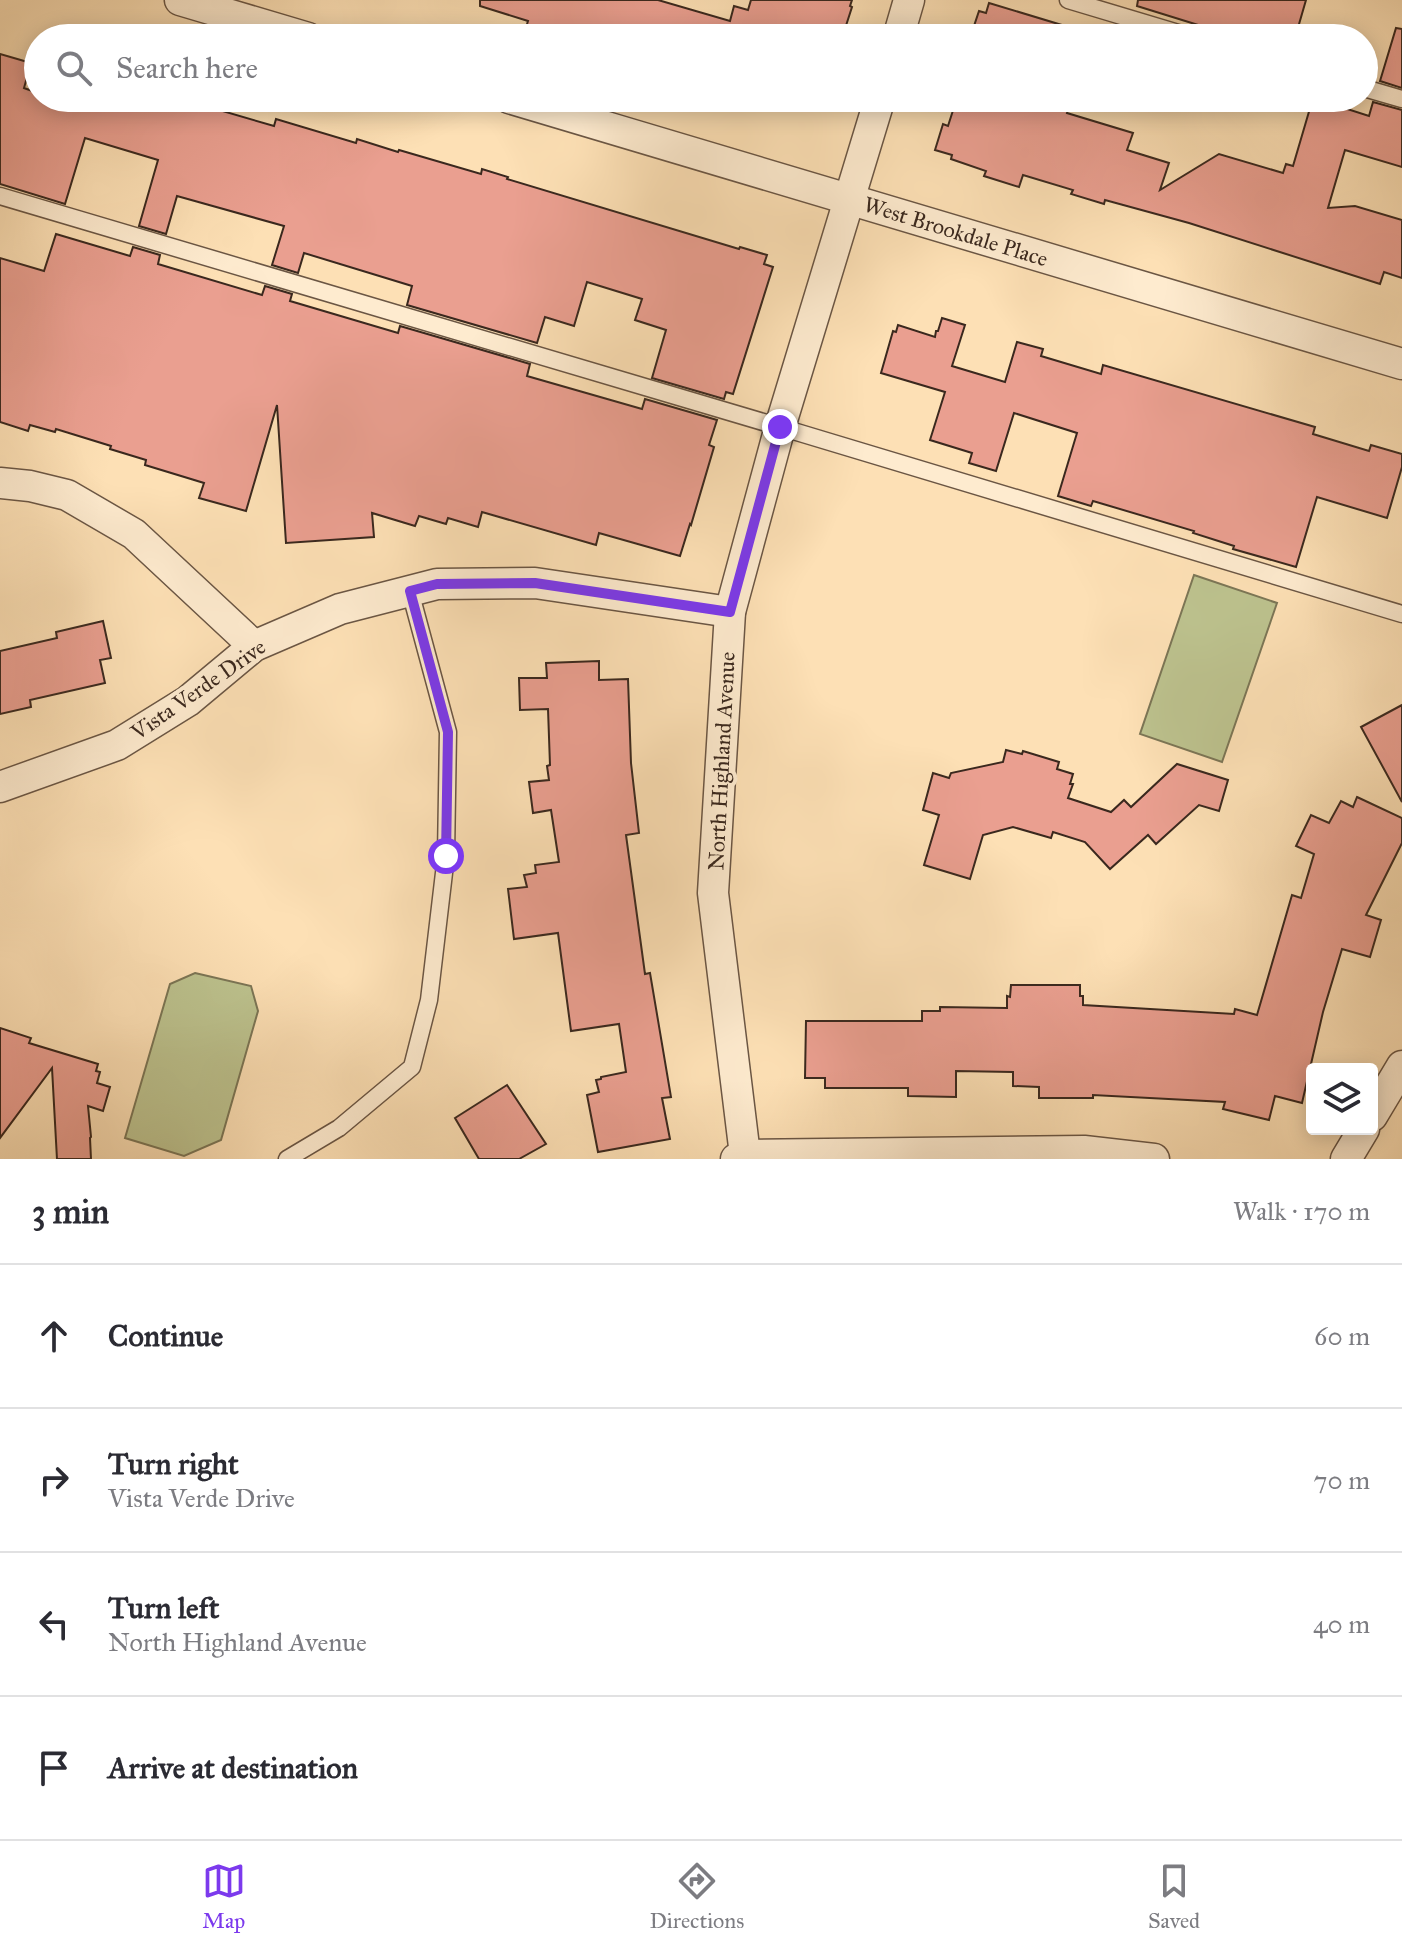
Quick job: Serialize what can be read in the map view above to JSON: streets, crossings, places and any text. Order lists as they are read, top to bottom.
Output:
{
  "streets": {
    "street": ["West Brookdale Place", "Vista Verde Drive", "North Highland Avenue"]
  },
  "crossings": [
    ["West Brookdale Place", "North Highland Avenue"],
    ["Vista Verde Drive", "North Highland Avenue"]
  ],
  "page": {
    "search": "Search here",
    "heading": ["3 min", "Walk · 170 m"],
    "list": [
      ["Continue", "60 m"],
      ["Turn right", "Vista Verde Drive", "70 m"],
      ["Turn left", "North Highland Avenue", "40 m"],
      "Arrive at destination"
    ],
    "nav": ["Map", "Directions", "Saved"]
  }
}
